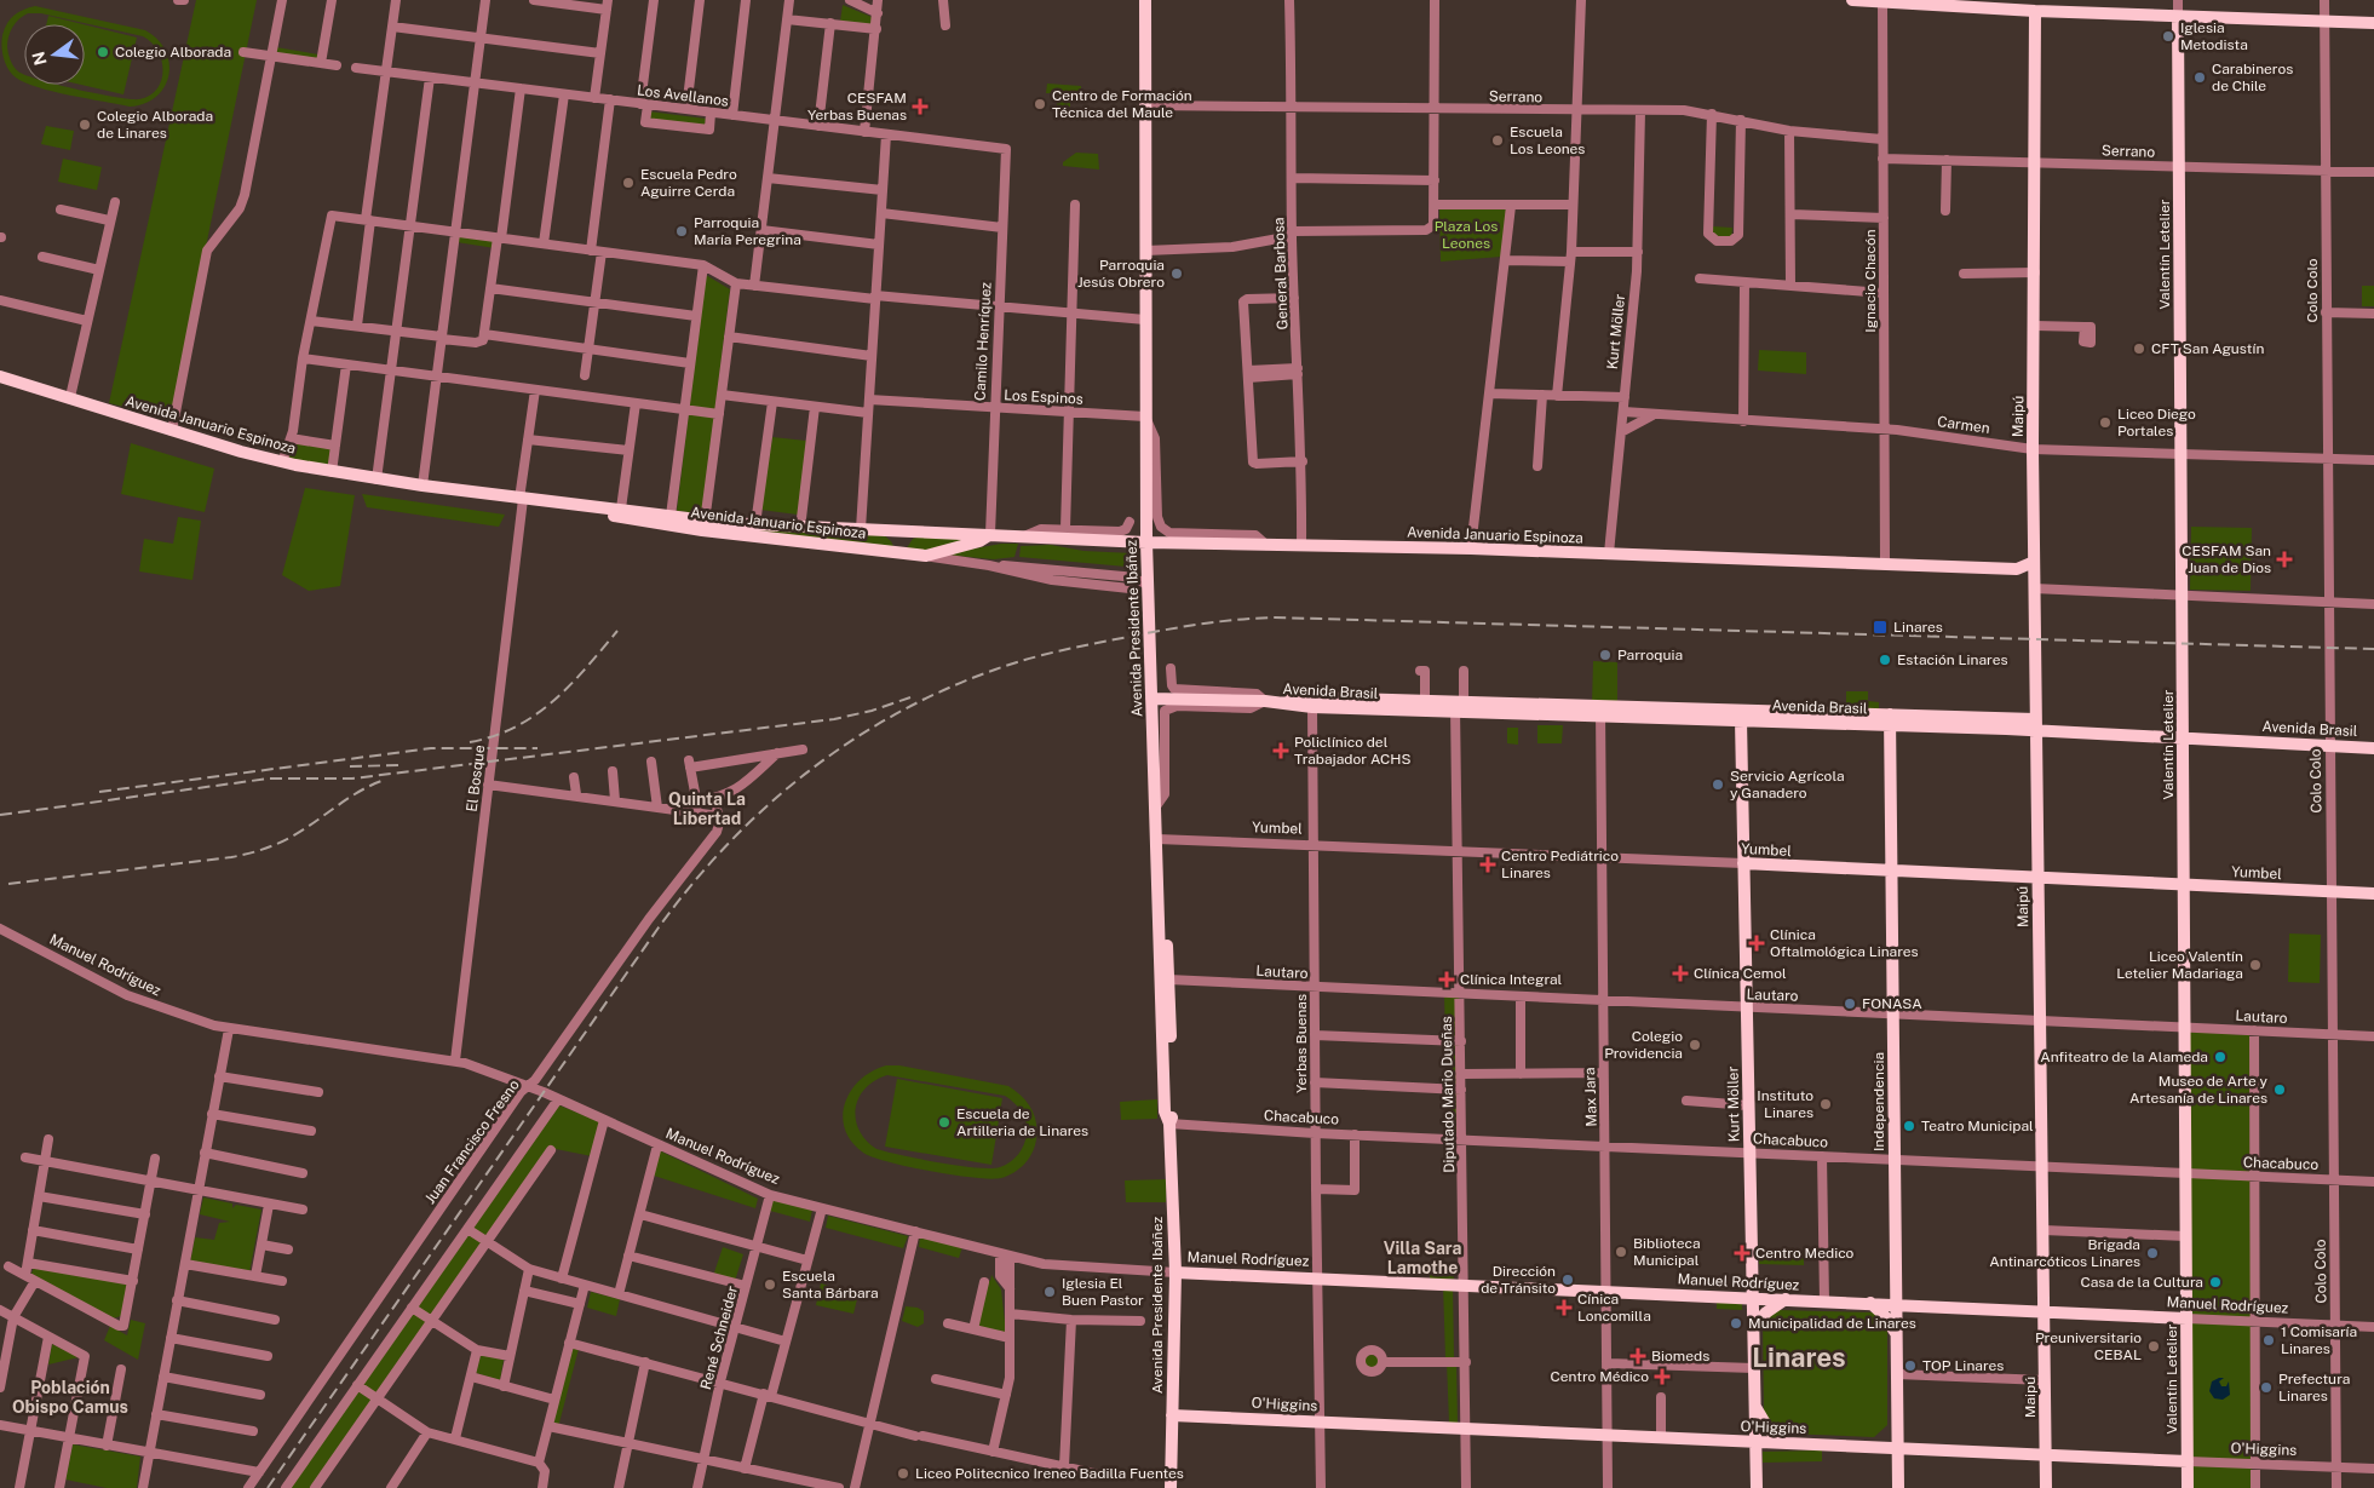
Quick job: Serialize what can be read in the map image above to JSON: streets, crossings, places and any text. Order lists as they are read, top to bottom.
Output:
{
  "streets": {
    "main road": [
      "Valentín Letelier",
      "Kurt Möller",
      "Maipú",
      "Avenida Januario Espinoza",
      "Avenida Presidente Ibáñez",
      "Avenida Brasil",
      "Yumbel",
      "Manuel Rodríguez",
      "Independencia",
      "O'Higgins"
    ],
    "street": [
      "Los Avellanos",
      "Serrano",
      "General Barbosa",
      "Ignacio Chacón",
      "Colo Colo",
      "Camilo Henríquez",
      "Los Espinos",
      "Carmen",
      "El Bosque",
      "Lautaro",
      "Yerbas Buenas",
      "Diputado Mario Dueñas",
      "Max Jara",
      "Chacabuco",
      "Juan Francisco Fresno",
      "René Schneider"
    ]
  },
  "crossings": [
    ["Los Avellanos", "Camilo Henríquez"],
    ["Serrano", "Valentín Letelier"],
    ["Serrano", "General Barbosa"],
    ["Serrano", "Ignacio Chacón"],
    ["Serrano", "Colo Colo"],
    ["Serrano", "Kurt Möller"],
    ["Serrano", "Maipú"],
    ["Serrano", "Avenida Presidente Ibáñez"],
    ["Valentín Letelier", "Carmen"],
    ["Valentín Letelier", "Avenida Brasil"],
    ["Valentín Letelier", "Yumbel"],
    ["Valentín Letelier", "Manuel Rodríguez"],
    ["Valentín Letelier", "Lautaro"],
    ["Valentín Letelier", "Chacabuco"],
    ["Valentín Letelier", "O'Higgins"],
    ["General Barbosa", "Avenida Januario Espinoza"],
    ["Ignacio Chacón", "Avenida Januario Espinoza"],
    ["Ignacio Chacón", "Carmen"],
    ["Colo Colo", "Carmen"],
    ["Colo Colo", "Avenida Brasil"],
    ["Colo Colo", "Yumbel"],
    ["Colo Colo", "Manuel Rodríguez"],
    ["Colo Colo", "Lautaro"],
    ["Colo Colo", "Chacabuco"],
    ["Colo Colo", "O'Higgins"],
    ["Kurt Möller", "Avenida Januario Espinoza"],
    ["Kurt Möller", "Carmen"],
    ["Kurt Möller", "Avenida Brasil"],
    ["Kurt Möller", "Yumbel"],
    ["Kurt Möller", "Manuel Rodríguez"],
    ["Kurt Möller", "Lautaro"],
    ["Kurt Möller", "Independencia"],
    ["Kurt Möller", "Chacabuco"],
    ["Kurt Möller", "O'Higgins"],
    ["Camilo Henríquez", "Los Espinos"],
    ["Camilo Henríquez", "Avenida Januario Espinoza"],
    ["Los Espinos", "Avenida Presidente Ibáñez"],
    ["Maipú", "Avenida Januario Espinoza"],
    ["Maipú", "Carmen"],
    ["Maipú", "Avenida Brasil"],
    ["Maipú", "Yumbel"],
    ["Maipú", "Manuel Rodríguez"],
    ["Maipú", "Lautaro"],
    ["Maipú", "Chacabuco"],
    ["Maipú", "O'Higgins"],
    ["Avenida Januario Espinoza", "Avenida Presidente Ibáñez"],
    ["Avenida Januario Espinoza", "El Bosque"],
    ["Avenida Presidente Ibáñez", "Avenida Brasil"],
    ["Avenida Presidente Ibáñez", "Yumbel"],
    ["Avenida Presidente Ibáñez", "Manuel Rodríguez"],
    ["Avenida Presidente Ibáñez", "Lautaro"],
    ["Avenida Presidente Ibáñez", "Chacabuco"],
    ["Avenida Presidente Ibáñez", "O'Higgins"],
    ["Avenida Brasil", "Yerbas Buenas"],
    ["Avenida Brasil", "Diputado Mario Dueñas"],
    ["Avenida Brasil", "Max Jara"],
    ["Avenida Brasil", "Independencia"],
    ["El Bosque", "Manuel Rodríguez"],
    ["Yumbel", "Yerbas Buenas"],
    ["Yumbel", "Diputado Mario Dueñas"],
    ["Yumbel", "Max Jara"],
    ["Yumbel", "Independencia"],
    ["Manuel Rodríguez", "Yerbas Buenas"],
    ["Manuel Rodríguez", "Diputado Mario Dueñas"],
    ["Manuel Rodríguez", "Max Jara"],
    ["Manuel Rodríguez", "Independencia"],
    ["Manuel Rodríguez", "Juan Francisco Fresno"],
    ["Manuel Rodríguez", "René Schneider"],
    ["Manuel Rodríguez", "O'Higgins"],
    ["Lautaro", "Yerbas Buenas"],
    ["Lautaro", "Diputado Mario Dueñas"],
    ["Lautaro", "Max Jara"],
    ["Lautaro", "Independencia"],
    ["Yerbas Buenas", "Chacabuco"],
    ["Yerbas Buenas", "O'Higgins"],
    ["Diputado Mario Dueñas", "Chacabuco"],
    ["Diputado Mario Dueñas", "O'Higgins"],
    ["Max Jara", "Chacabuco"],
    ["Max Jara", "O'Higgins"],
    ["Independencia", "Chacabuco"],
    ["Independencia", "O'Higgins"]
  ],
  "districts": [
    "Quinta La Libertad",
    "Villa Sara Lamothe",
    "Linares",
    "Población Obispo Camus"
  ],
  "parks": ["Plaza Los Leones"],
  "places": {
    "other": [
      "Iglesia Metodista",
      "Colegio Alborada",
      "Carabineros de Chile",
      "Centro de Formación Técnica del Maule",
      "Colegio Alborada de Linares",
      "Escuela Los Leones",
      "Escuela Pedro Aguirre Cerda",
      "Parroquia María Peregrina",
      "Parroquia Jesús Obrero",
      "CFT San Agustín",
      "Liceo Diego Portales",
      "Parroquia",
      "Estación Linares",
      "Servicio Agrícola y Ganadero",
      "Liceo Valentín Letelier Madariaga",
      "FONASA",
      "Colegio Providencia",
      "Anfiteatro de la Alameda",
      "Museo de Arte y Artesanía de Linares",
      "Instituto Linares",
      "Escuela de Artilleria de Linares",
      "Teatro Municipal",
      "Biblioteca Municipal",
      "Brigada Antinarcóticos Linares",
      "Dirección de Tránsito",
      "Casa de la Cultura",
      "Escuela Santa Bárbara",
      "Iglesia El Buen Pastor",
      "Municipalidad de Linares",
      "1 Comisaría Linares",
      "Preuniversitario CEBAL",
      "TOP Linares",
      "Prefectura Linares",
      "Liceo Politecnico Ireneo Badilla Fuentes"
    ],
    "health": [
      "CESFAM Yerbas Buenas",
      "CESFAM San Juan de Dios",
      "Policlínico del Trabajador ACHS",
      "Centro Pediátrico Linares",
      "Clínica Oftalmológica Linares",
      "Clínica Cemol",
      "Clínica Integral",
      "Centro Medico",
      "Cínica Loncomilla",
      "Biomeds",
      "Centro Médico"
    ],
    "transit": ["Linares"]
  },
  "north": "left"
}
